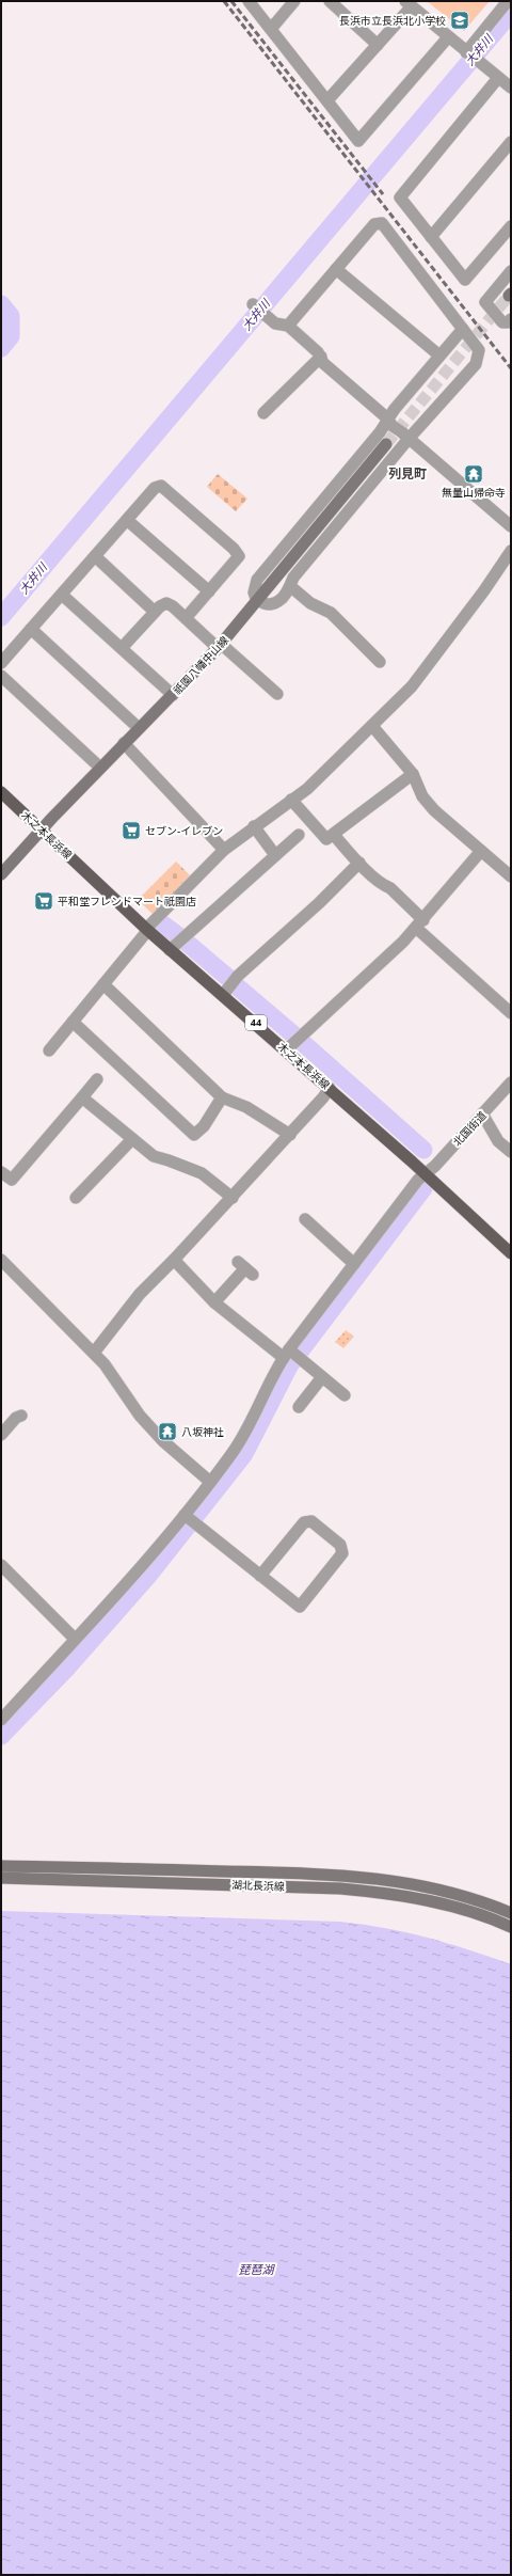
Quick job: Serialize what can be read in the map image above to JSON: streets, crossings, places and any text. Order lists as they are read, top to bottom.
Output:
{
  "streets": {
    "main road": [
      "祇園八幡中山線",
      "木之本長浜線",
      "44",
      "湖北長浜線"
    ],
    "street": ["北国街道"]
  },
  "crossings": [
    ["祇園八幡中山線", "木之本長浜線"],
    ["木之本長浜線", "北国街道"]
  ],
  "districts": ["列見町"],
  "water": ["大井川", "琵琶湖"],
  "places": {
    "school or university": ["長浜市立長浜北小学校"],
    "temple": ["無量山帰命寺", "八坂神社"],
    "supermarket": ["セブン-イレブン", "平和堂フレンドマート祇園店"]
  }
}
